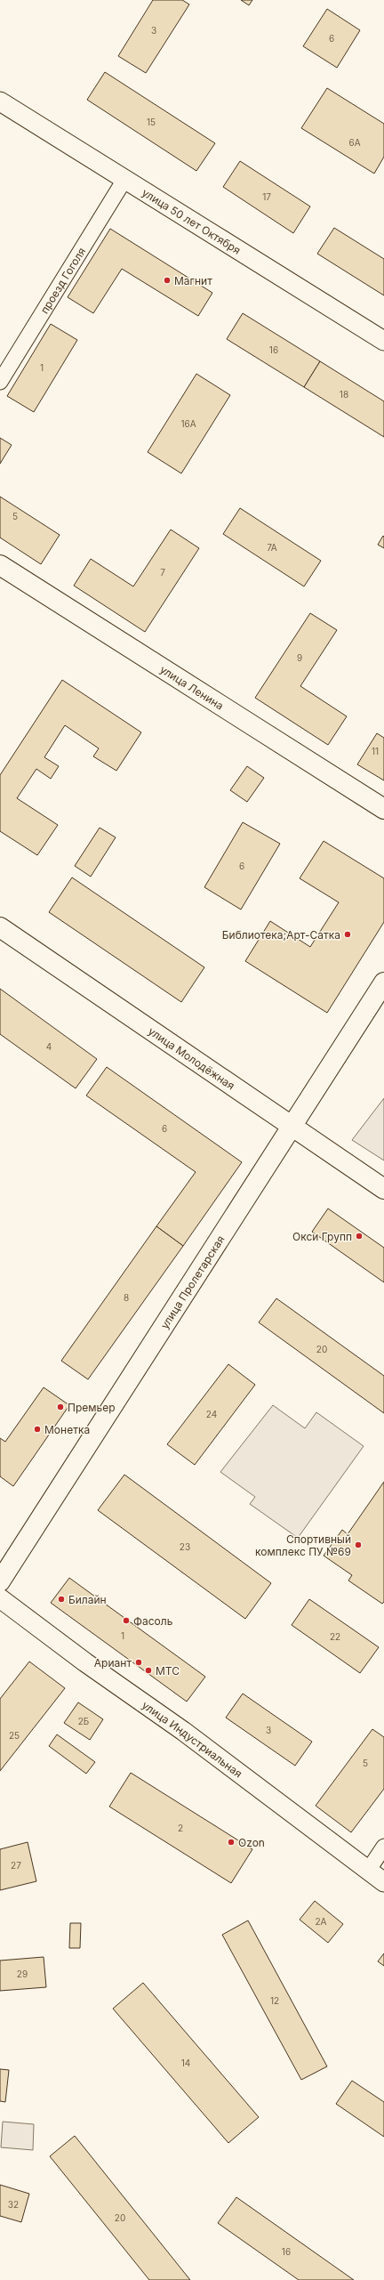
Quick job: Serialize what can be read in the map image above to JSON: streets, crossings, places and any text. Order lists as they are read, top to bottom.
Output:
{
  "streets": {
    "main road": ["улица Ленина", "улица Молодёжная", "улица Пролетарская"],
    "street": ["улица 50 лет Октября", "проезд Гоголя", "улица Индустриальная"]
  },
  "crossings": [
    ["улица 50 лет Октября", "проезд Гоголя"],
    ["улица Молодёжная", "улица Пролетарская"]
  ],
  "places": [
    "Магнит",
    "Библиотека;Арт-Сатка",
    "Окси Групп",
    "Премьер",
    "Монетка",
    "Спортивный комплекс ПУ №69",
    "Билайн",
    "Фасоль",
    "Ариант",
    "МТС",
    "Ozon"
  ],
  "house_numbers": [
    "3",
    "6",
    "15",
    "6А",
    "17",
    "16",
    "1",
    "18",
    "16А",
    "5",
    "7А",
    "7",
    "9",
    "11",
    "6",
    "4",
    "6",
    "8",
    "20",
    "24",
    "23",
    "1",
    "22",
    "2Б",
    "3",
    "25",
    "5",
    "2",
    "27",
    "2А",
    "29",
    "12",
    "14",
    "32",
    "20",
    "16"
  ]
}
